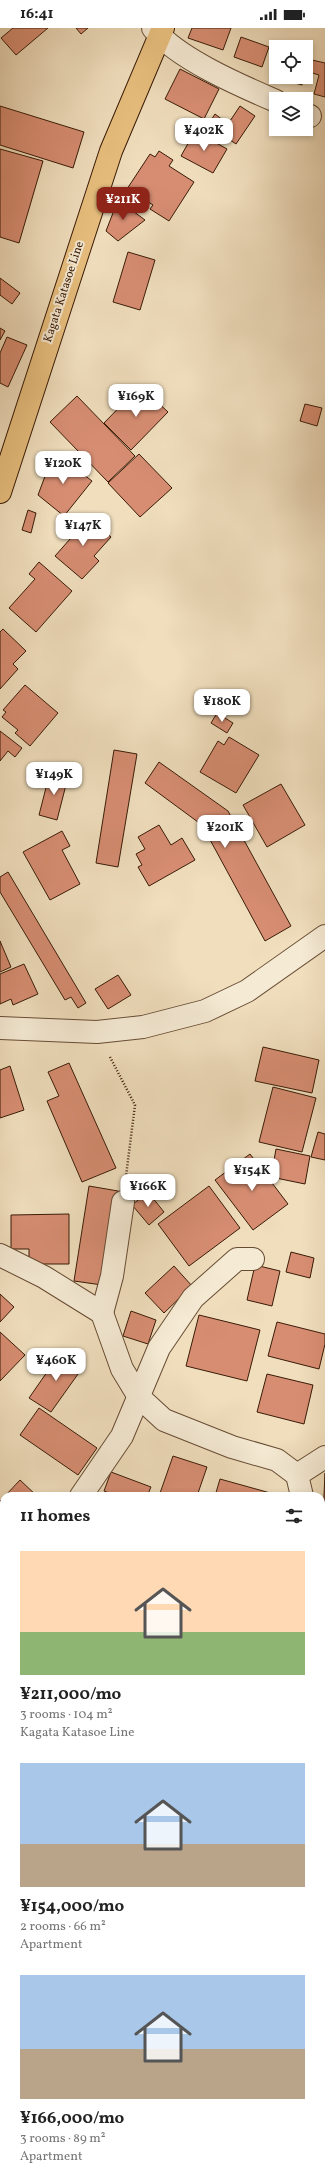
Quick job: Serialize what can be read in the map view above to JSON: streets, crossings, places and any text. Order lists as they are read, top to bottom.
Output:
{
  "streets": {
    "main road": ["Kagata Katasoe Line"]
  },
  "page": {
    "status": "16:41",
    "price": [
      "¥402K",
      "¥211K",
      "¥169K",
      "¥120K",
      "¥147K",
      "¥180K",
      "¥149K",
      "¥201K",
      "¥154K",
      "¥166K",
      "¥460K"
    ],
    "heading": "11 homes",
    "list": [
      {
        "name": "¥211,000/mo",
        "note": "3 rooms · 104 m² · Kagata Katasoe Line"
      },
      {
        "name": "¥154,000/mo",
        "note": "2 rooms · 66 m² · Apartment"
      },
      {
        "name": "¥166,000/mo",
        "note": "3 rooms · 89 m² · Apartment"
      }
    ]
  }
}
